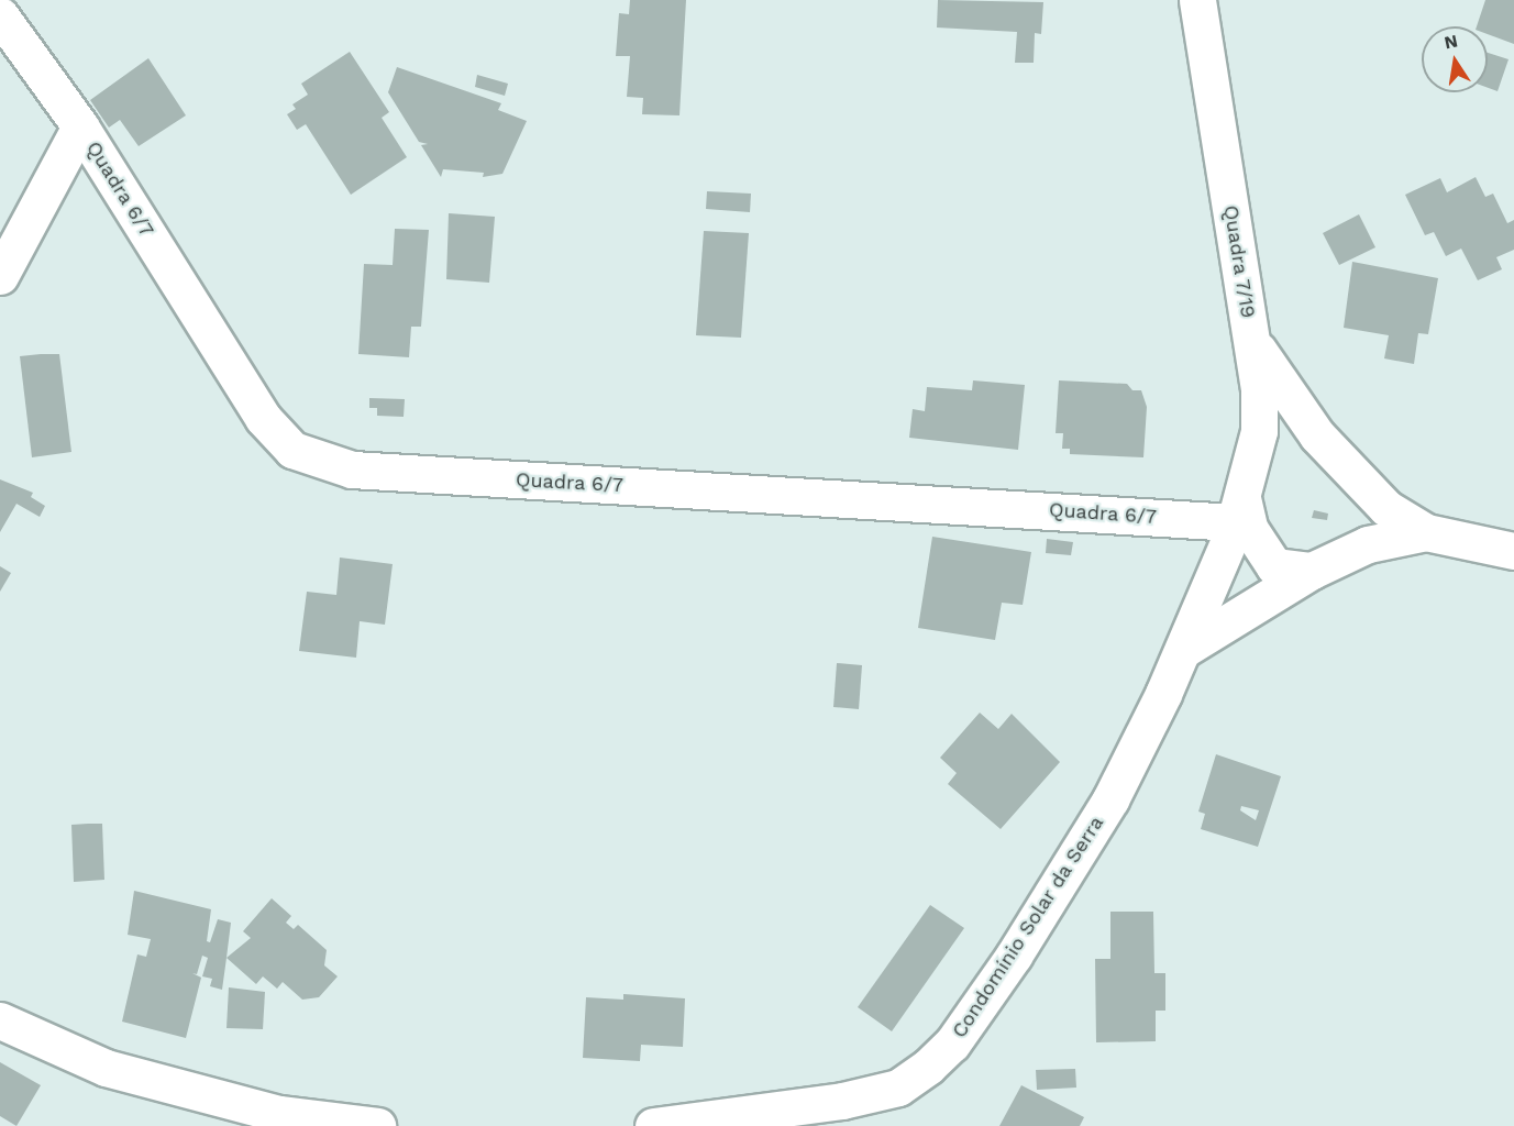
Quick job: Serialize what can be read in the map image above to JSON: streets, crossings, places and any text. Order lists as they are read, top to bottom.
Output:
{
  "streets": {
    "street": ["Quadra 6/7", "Quadra 7/19", "Condomínio Solar da Serra"]
  },
  "crossings": [
    ["Quadra 6/7", "Quadra 7/19"],
    ["Quadra 6/7", "Condomínio Solar da Serra"],
    ["Quadra 7/19", "Condomínio Solar da Serra"]
  ],
  "north": "top"
}
